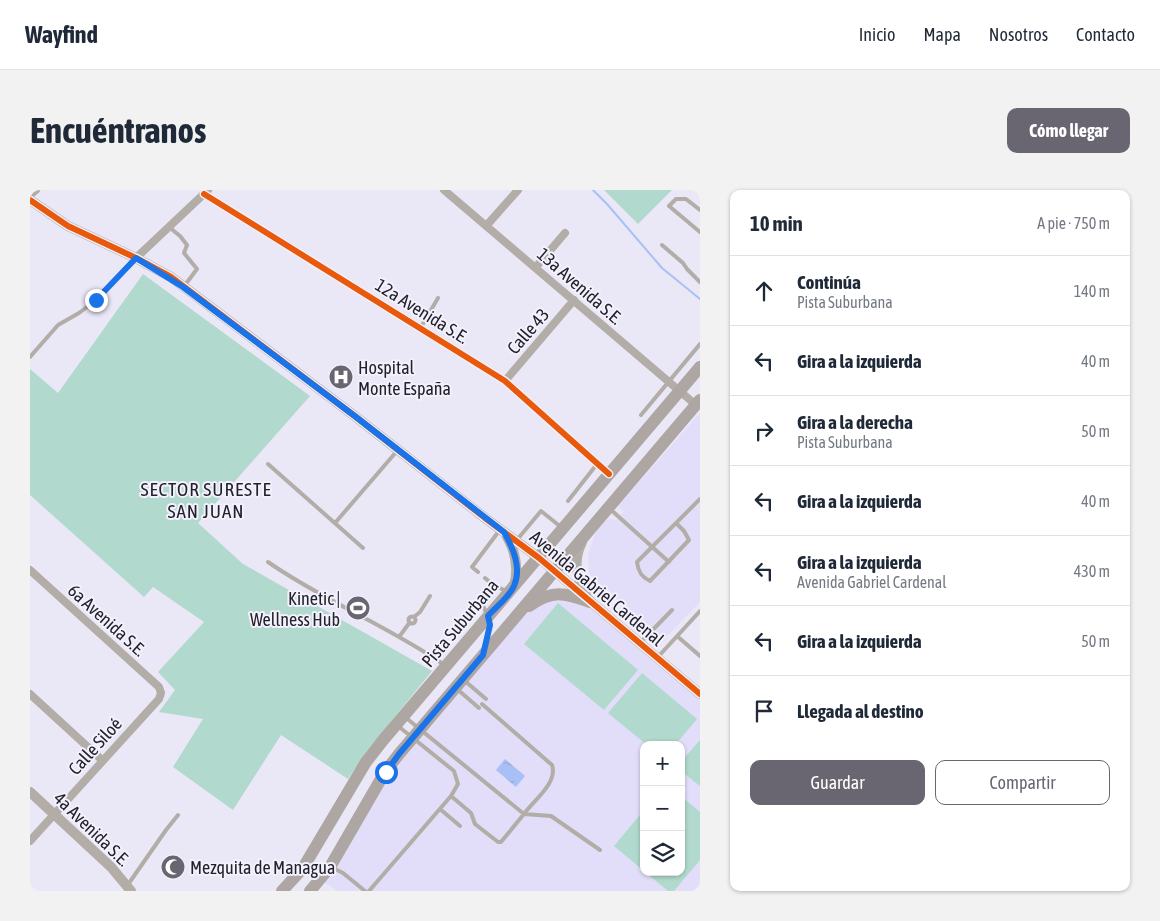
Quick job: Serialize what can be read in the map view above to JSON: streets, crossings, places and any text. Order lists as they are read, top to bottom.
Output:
{
  "streets": {
    "main road": ["Pista Suburbana"],
    "street": [
      "13a Avenida S.E.",
      "12a Avenida S.E.",
      "Calle 43",
      "Avenida Gabriel Cardenal",
      "6a Avenida S.E.",
      "Calle Siloé",
      "4a Avenida S.E."
    ]
  },
  "crossings": [
    ["13a Avenida S.E.", "Calle 43"],
    ["13a Avenida S.E.", "Pista Suburbana"],
    ["12a Avenida S.E.", "Calle 43"],
    ["12a Avenida S.E.", "Pista Suburbana"],
    ["Avenida Gabriel Cardenal", "Pista Suburbana"],
    ["6a Avenida S.E.", "Calle Siloé"],
    ["Calle Siloé", "4a Avenida S.E."]
  ],
  "districts": ["SECTOR SURESTE SAN JUAN"],
  "places": {
    "hospital": ["Hospital Monte España"],
    "sports": ["Kinetic | Wellness Hub"],
    "mosque": ["Mezquita de Managua"]
  },
  "page": {
    "header": "Wayfind",
    "nav": [
      "Inicio",
      "Mapa",
      "Nosotros",
      "Contacto"
    ],
    "buttons": [
      "Cómo llegar",
      ["Guardar", "Compartir"]
    ],
    "title": "Encuéntranos",
    "heading": ["10 min", "A pie · 750 m"],
    "list": [
      ["Continúa", "Pista Suburbana", "140 m"],
      ["Gira a la izquierda", "40 m"],
      ["Gira a la derecha", "Pista Suburbana", "50 m"],
      ["Gira a la izquierda", "40 m"],
      ["Gira a la izquierda", "Avenida Gabriel Cardenal", "430 m"],
      ["Gira a la izquierda", "50 m"],
      "Llegada al destino"
    ],
    "map_buttons": ["+", "−"]
  }
}
